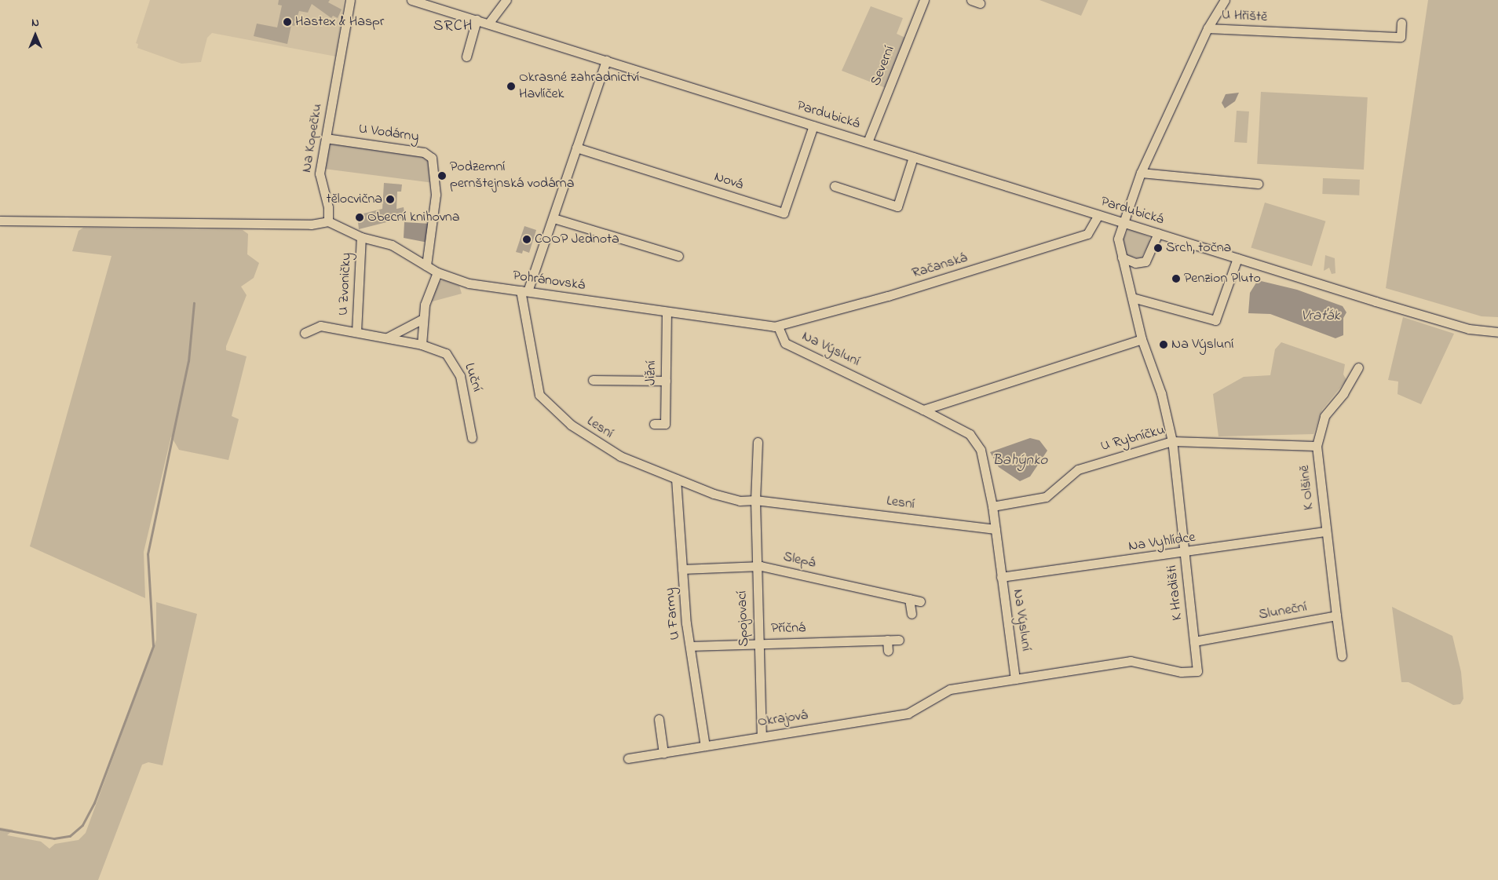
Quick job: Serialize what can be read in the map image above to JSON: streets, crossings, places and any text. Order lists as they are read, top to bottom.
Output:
{
  "streets": {
    "street": [
      "U Hřiště",
      "Severní",
      "Pardubická",
      "U Vodárny",
      "Na Kopečku",
      "Nová",
      "Račanská",
      "Pohránovská",
      "U Zvoničky",
      "Na Výsluní",
      "Jižní",
      "Luční",
      "Lesní",
      "U Rybníčku",
      "K Olšině",
      "Na Vyhlídce",
      "Slepá",
      "K Hradišti",
      "Sluneční",
      "U Farmy",
      "Spojovací",
      "Příčná",
      "Okrajová"
    ]
  },
  "crossings": [
    ["U Hřiště", "Pardubická"],
    ["Severní", "Pardubická"],
    ["Pardubická", "Nová"],
    ["Pardubická", "Račanská"],
    ["U Vodárny", "Na Kopečku"],
    ["U Vodárny", "Pohránovská"],
    ["Na Kopečku", "Pohránovská"],
    ["Račanská", "Pohránovská"],
    ["Račanská", "Na Výsluní"],
    ["Pohránovská", "U Zvoničky"],
    ["Pohránovská", "Na Výsluní"],
    ["Pohránovská", "Jižní"],
    ["Pohránovská", "Lesní"],
    ["U Zvoničky", "Luční"],
    ["Na Výsluní", "Lesní"],
    ["Na Výsluní", "U Rybníčku"],
    ["Na Výsluní", "Na Vyhlídce"],
    ["Na Výsluní", "K Hradišti"],
    ["Na Výsluní", "Okrajová"],
    ["Lesní", "U Farmy"],
    ["Lesní", "Spojovací"],
    ["U Rybníčku", "K Olšině"],
    ["U Rybníčku", "K Hradišti"],
    ["K Olšině", "Na Vyhlídce"],
    ["K Olšině", "Sluneční"],
    ["Na Vyhlídce", "K Hradišti"],
    ["Slepá", "U Farmy"],
    ["Slepá", "Spojovací"],
    ["K Hradišti", "Sluneční"],
    ["K Hradišti", "Okrajová"],
    ["U Farmy", "Příčná"],
    ["U Farmy", "Okrajová"],
    ["Spojovací", "Příčná"],
    ["Spojovací", "Okrajová"]
  ],
  "districts": ["SRCH"],
  "water": ["Vraťák", "Bahýnko"],
  "places": [
    "Hastex & Haspr",
    "Okrasné zahradnictví Havlíček",
    "Podzemní pernštejnská vodárna",
    "tělocvična",
    "Obecní knihovna",
    "COOP Jednota",
    "Srch, točna",
    "Penzion Pluto",
    "Na Výsluní"
  ],
  "north": "top"
}
